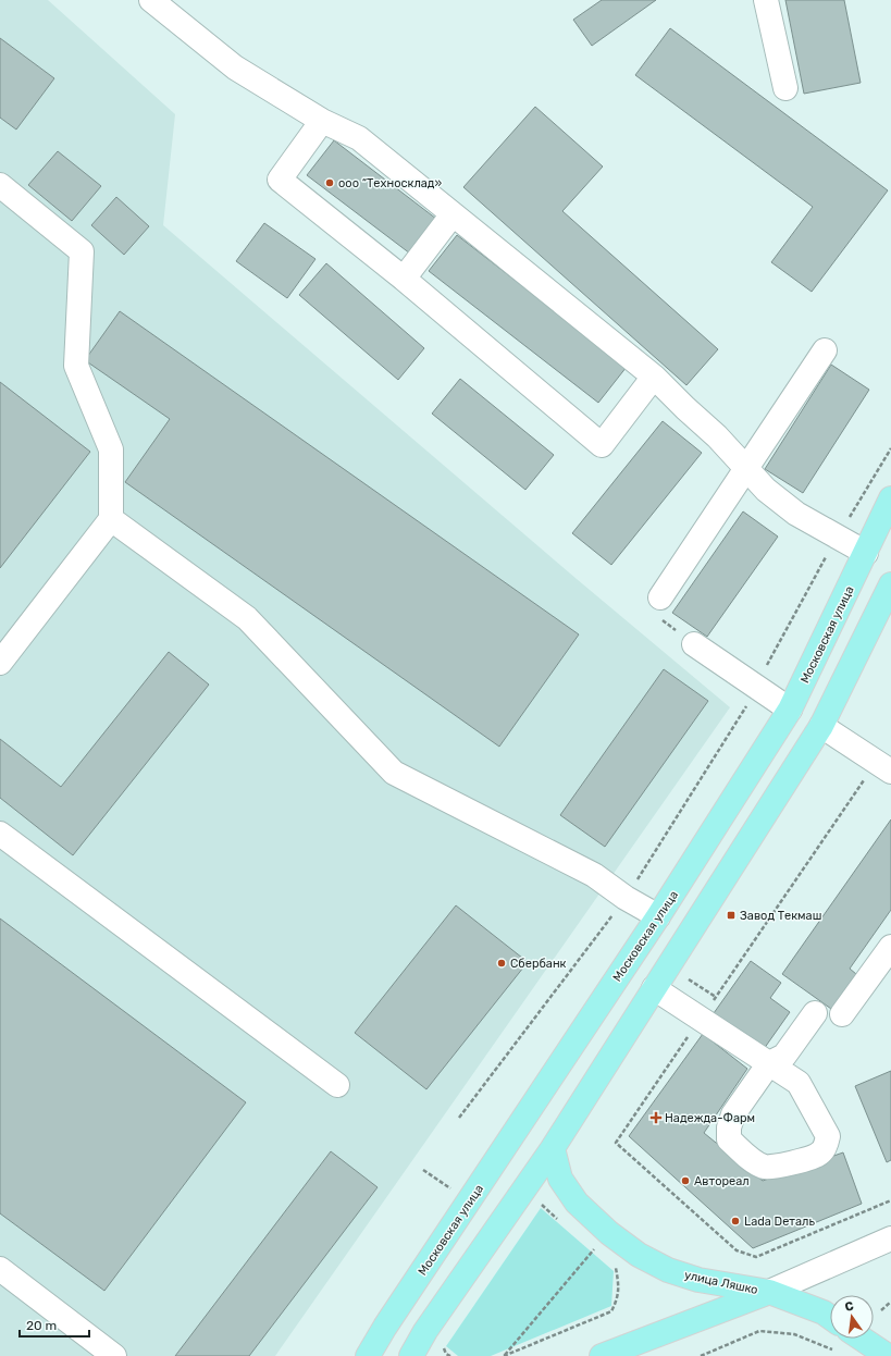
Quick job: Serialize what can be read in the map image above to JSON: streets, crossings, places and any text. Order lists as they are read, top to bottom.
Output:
{
  "streets": {
    "main road": ["Московская улица", "улица Ляшко"]
  },
  "places": {
    "other": [
      "ооо “Техносклад»",
      "Сбербанк",
      "Автореал",
      "Lada Dеталь"
    ],
    "transit": ["Завод Текмаш"],
    "health": ["Надежда-Фарм"]
  },
  "scale_bar": "20 m",
  "north": "top"
}
